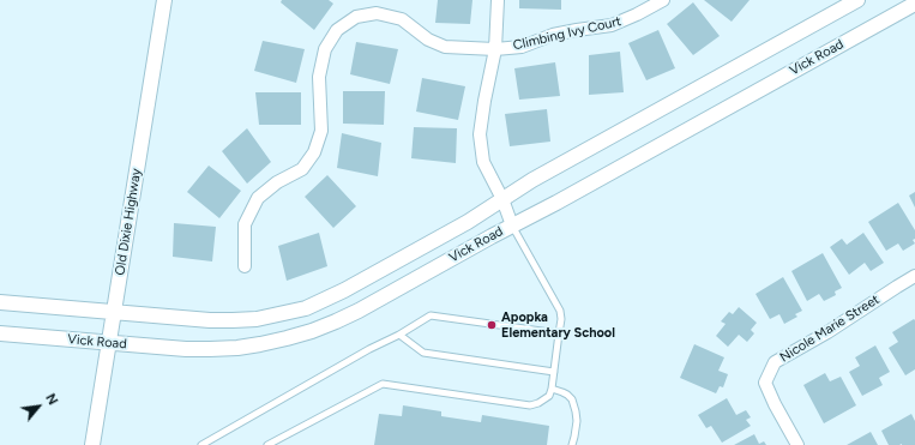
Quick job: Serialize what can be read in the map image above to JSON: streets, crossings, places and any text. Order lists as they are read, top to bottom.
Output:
{
  "streets": {
    "street": [
      "Climbing Ivy Court",
      "Vick Road",
      "Old Dixie Highway",
      "Nicole Marie Street"
    ]
  },
  "crossings": [
    ["Vick Road", "Old Dixie Highway"]
  ],
  "places": ["Apopka Elementary School"],
  "north": "top right"
}
